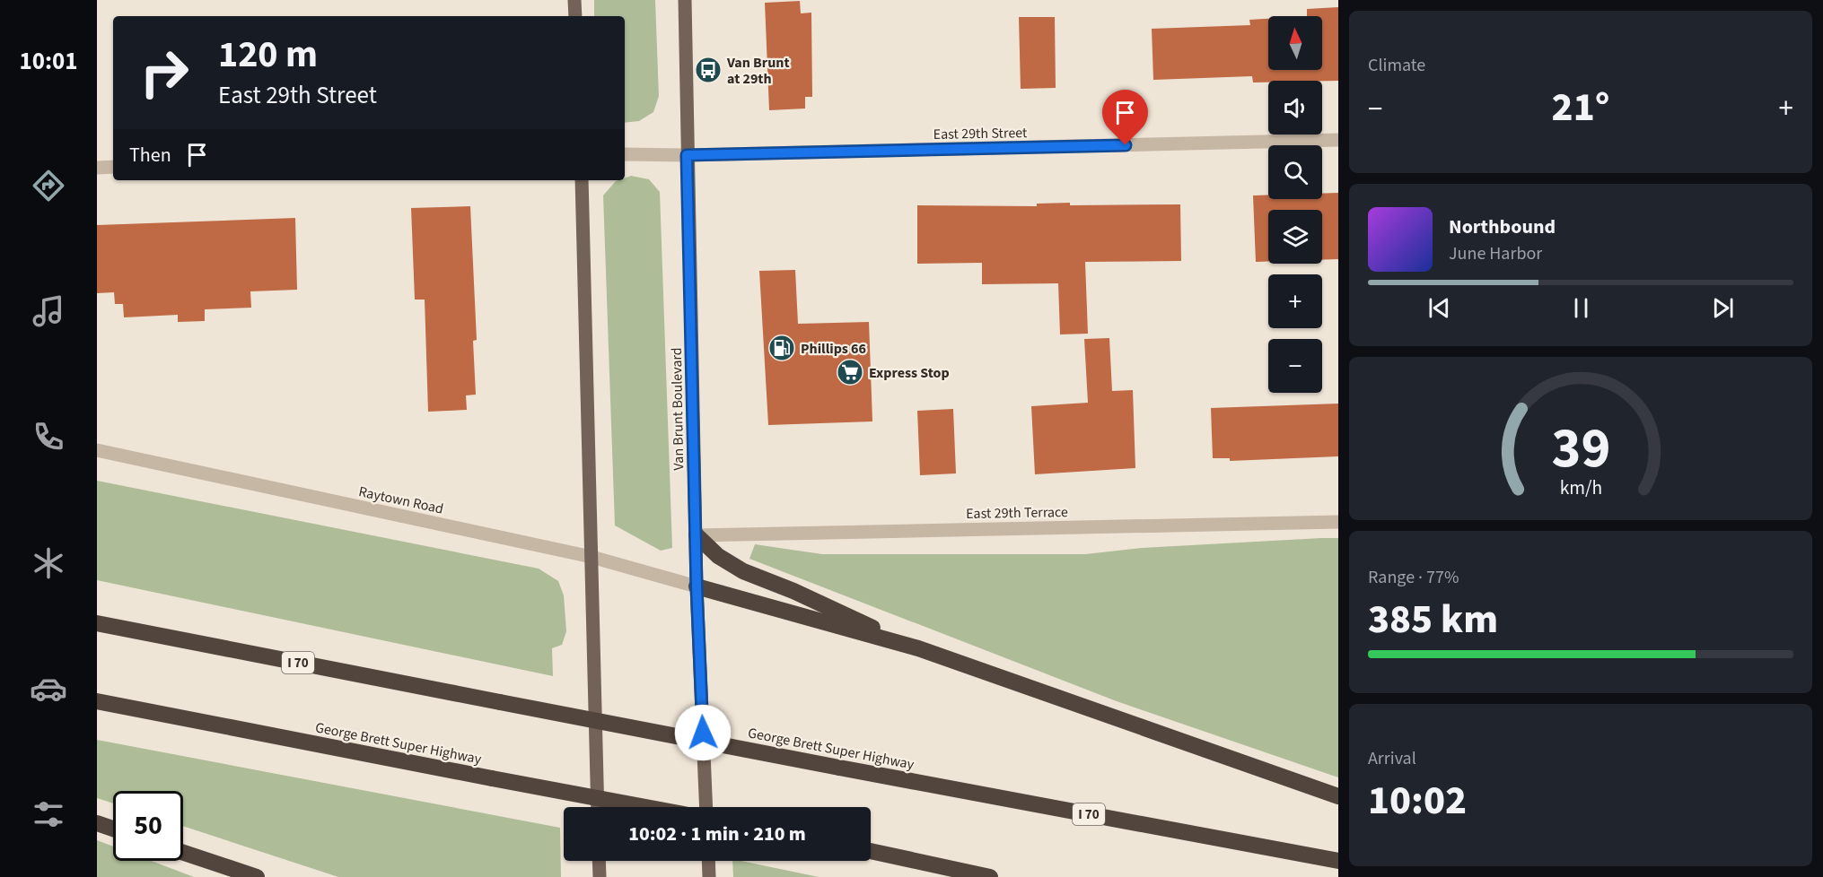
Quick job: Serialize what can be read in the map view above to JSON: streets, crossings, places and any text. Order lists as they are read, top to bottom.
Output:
{
  "streets": {
    "highway": ["I 70", "George Brett Super Highway"],
    "main road": ["Van Brunt Boulevard"],
    "street": ["East 29th Street", "Raytown Road", "East 29th Terrace"]
  },
  "crossings": [
    ["East 29th Street", "Van Brunt Boulevard"],
    ["Van Brunt Boulevard", "Raytown Road"],
    ["Van Brunt Boulevard", "East 29th Terrace"]
  ],
  "places": {
    "bus stop": ["Van Brunt at 29th"],
    "fuel station": ["Phillips 66"],
    "supermarket": ["Express Stop"]
  },
  "north": "top",
  "page": {
    "tabs": "10:01",
    "tile": [
      "Climate",
      ["Range · 77%", "385 km"],
      ["Arrival", "10:02"]
    ],
    "map_buttons": ["+", "−"],
    "turn": ["120 m", "East 29th Street"],
    "heat": ["−", "21°", "+"],
    "then": "Then",
    "song": ["Northbound", "June Harbor"],
    "limit": "50",
    "trip": "10:02 · 1 min · 210 m",
    "gauge": ["39", "km/h"]
  }
}
